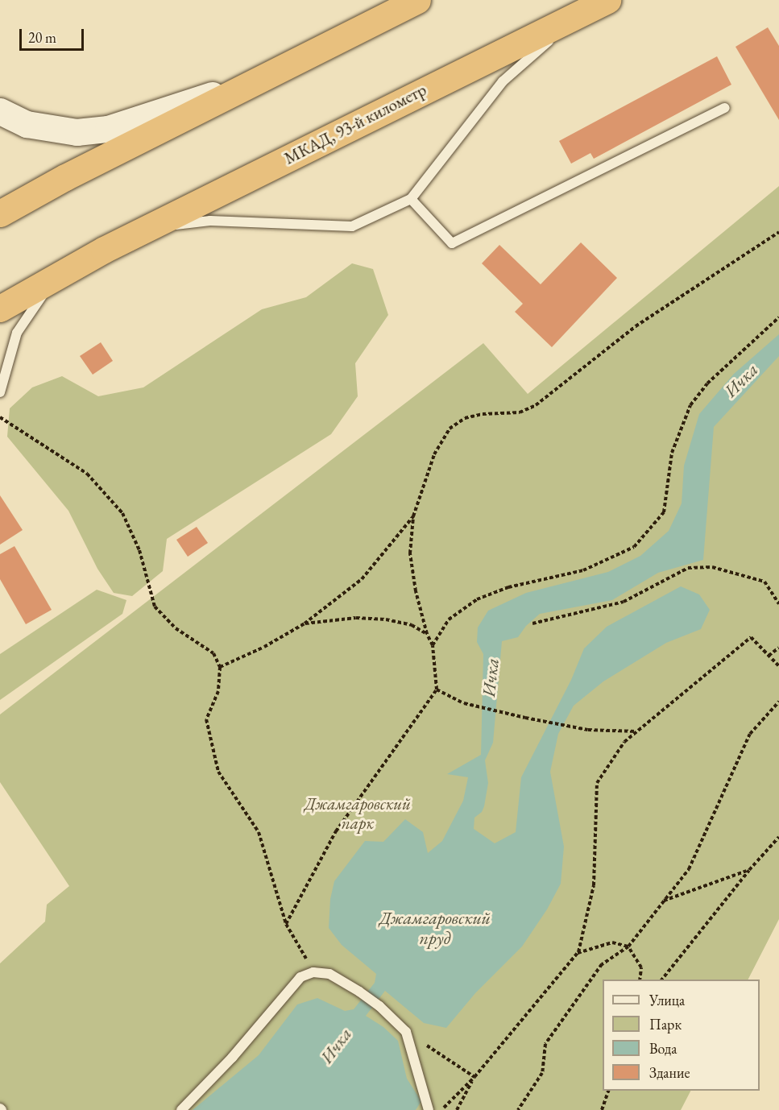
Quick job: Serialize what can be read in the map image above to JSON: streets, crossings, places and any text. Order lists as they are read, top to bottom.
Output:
{
  "streets": {
    "highway": ["МКАД, 93-й километр"]
  },
  "water": ["Ичка", "Джамгаровский пруд"],
  "parks": ["Джамгаровский парк"],
  "legend": [
    "Улица",
    "Парк",
    "Вода",
    "Здание"
  ],
  "scale_bar": "20 m"
}
